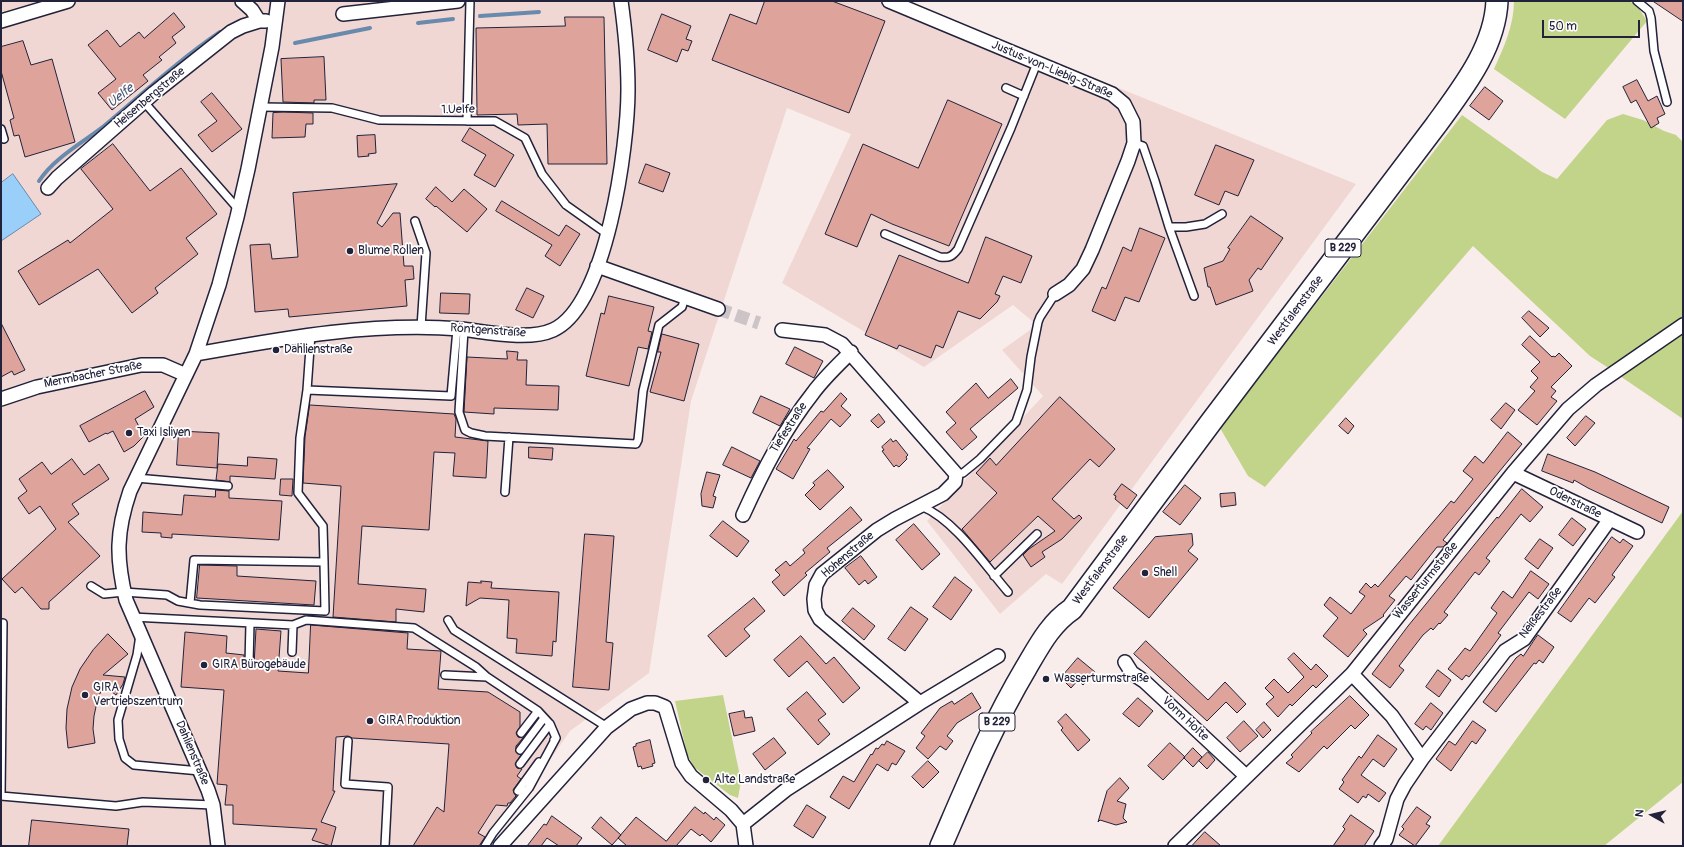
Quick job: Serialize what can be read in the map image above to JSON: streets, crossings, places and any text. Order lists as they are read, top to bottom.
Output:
{
  "streets": {
    "main road": ["B 229", "Westfalenstraße"],
    "street": [
      "Justus-von-Liebig-Straße",
      "Heisenbergstraße",
      "Röntgenstraße",
      "Mermbacher Straße",
      "Tiefestraße",
      "Oderstraße",
      "Hohenstraße",
      "Wasserturmstraße",
      "Neißestraße",
      "Vorm Holte",
      "Dahlienstraße"
    ],
    "lane": ["1.Uelfe"]
  },
  "crossings": [
    ["Heisenbergstraße", "Dahlienstraße"],
    ["1.Uelfe", "Röntgenstraße"],
    ["1.Uelfe", "Dahlienstraße"],
    ["Röntgenstraße", "Dahlienstraße"],
    ["Mermbacher Straße", "Dahlienstraße"],
    ["Oderstraße", "Wasserturmstraße"],
    ["Oderstraße", "Neißestraße"],
    ["Wasserturmstraße", "Vorm Holte"]
  ],
  "water": ["Uelfe"],
  "places": [
    "Blume Rollen",
    "Dahlienstraße",
    "Taxi Isliyen",
    "Shell",
    "GIRA Bürogebäude",
    "Wasserturmstraße",
    "GIRA Vertriebszentrum",
    "GIRA Produktion",
    "Alte Landstraße"
  ],
  "scale_bar": "50 m",
  "north": "left"
}
